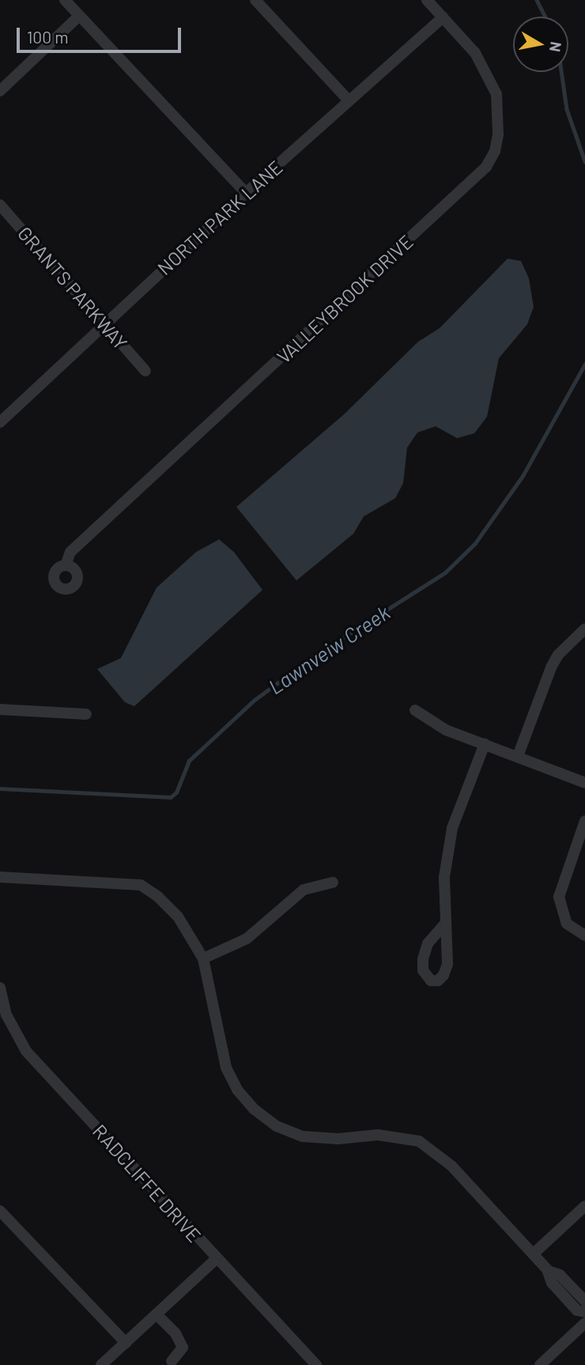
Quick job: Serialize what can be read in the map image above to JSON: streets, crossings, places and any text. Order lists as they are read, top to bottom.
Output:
{
  "streets": {
    "street": [
      "NORTH PARK LANE",
      "GRANTS PARKWAY",
      "VALLEYBROOK DRIVE",
      "RADCLIFFE DRIVE"
    ]
  },
  "crossings": [
    ["NORTH PARK LANE", "GRANTS PARKWAY"],
    ["NORTH PARK LANE", "VALLEYBROOK DRIVE"]
  ],
  "water": ["Lawnveiw Creek"],
  "scale_bar": "100 m",
  "north": "right"
}
